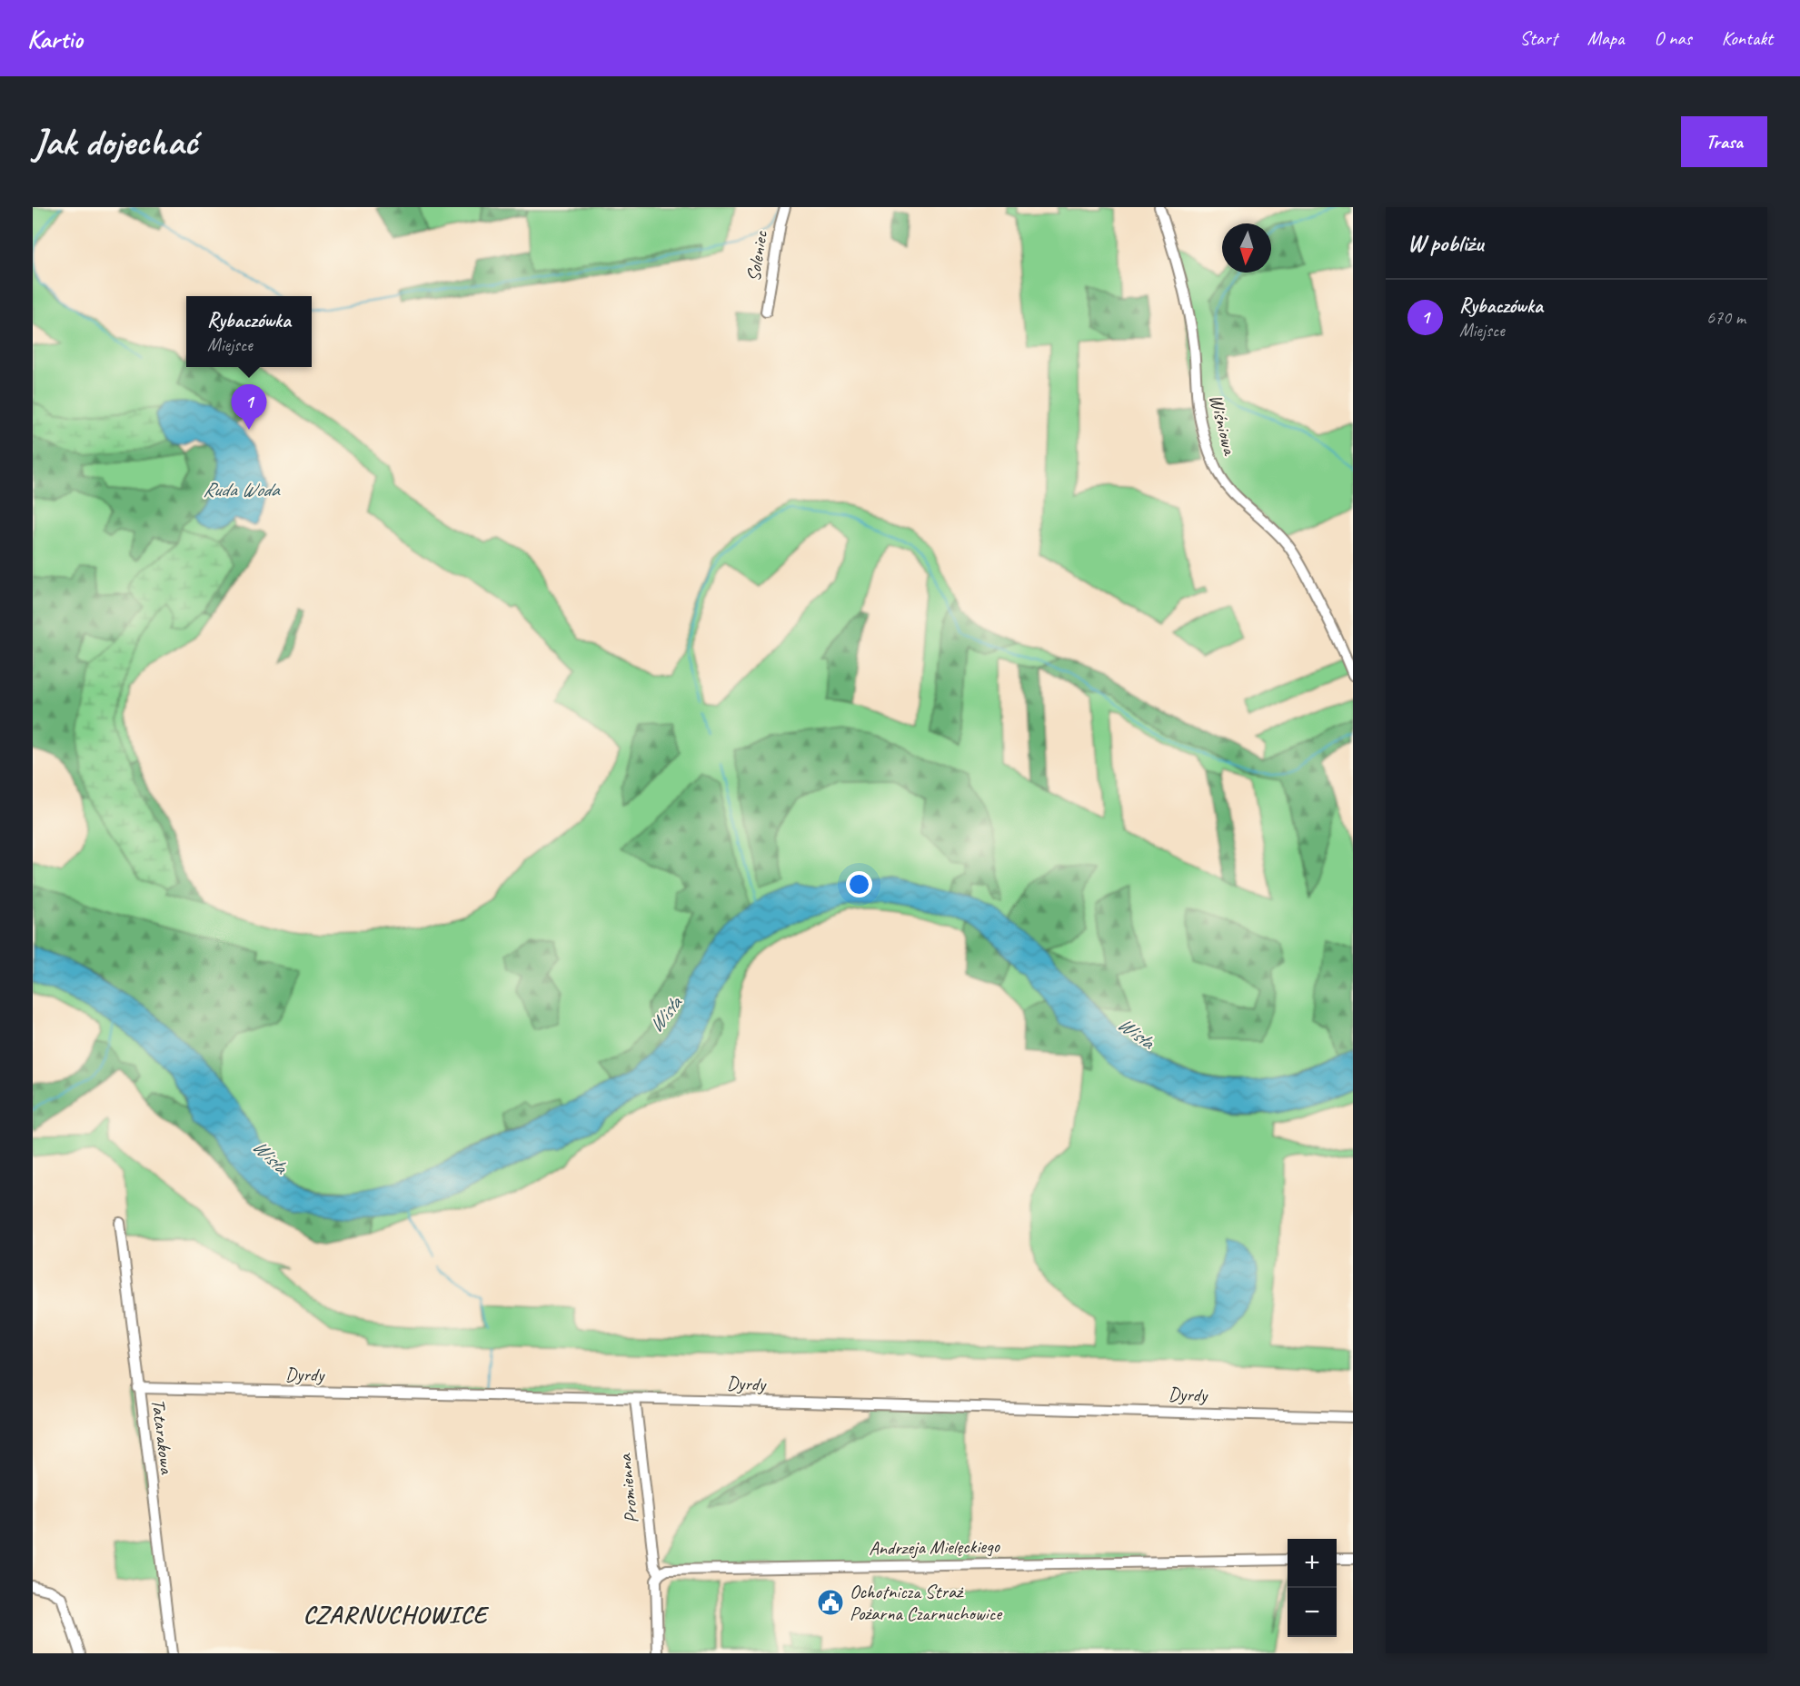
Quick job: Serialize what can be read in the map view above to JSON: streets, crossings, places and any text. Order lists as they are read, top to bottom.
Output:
{
  "streets": {
    "street": [
      "Soleniec",
      "Wiśniowa",
      "Dyrdy",
      "Tatarakowa",
      "Promienna",
      "Andrzeja Mielęckiego"
    ]
  },
  "crossings": [
    ["Dyrdy", "Tatarakowa"],
    ["Dyrdy", "Promienna"],
    ["Promienna", "Andrzeja Mielęckiego"]
  ],
  "districts": ["CZARNUCHOWICE"],
  "water": ["Ruda Woda", "Wisła"],
  "places": {
    "public building": ["Ochotnicza Straż Pożarna Czarnuchowice"]
  },
  "north": "bottom",
  "page": {
    "header": "Kartio",
    "nav": [
      "Start",
      "Mapa",
      "O nas",
      "Kontakt"
    ],
    "buttons": "Trasa",
    "title": "Jak dojechać",
    "heading": "W pobliżu",
    "list": [
      {
        "mark": "1",
        "name": "Rybaczówka",
        "note": "Miejsce",
        "value": "670 m"
      }
    ],
    "popup": ["Rybaczówka", "Miejsce"],
    "pins": "1",
    "map_buttons": ["+", "−"]
  }
}
